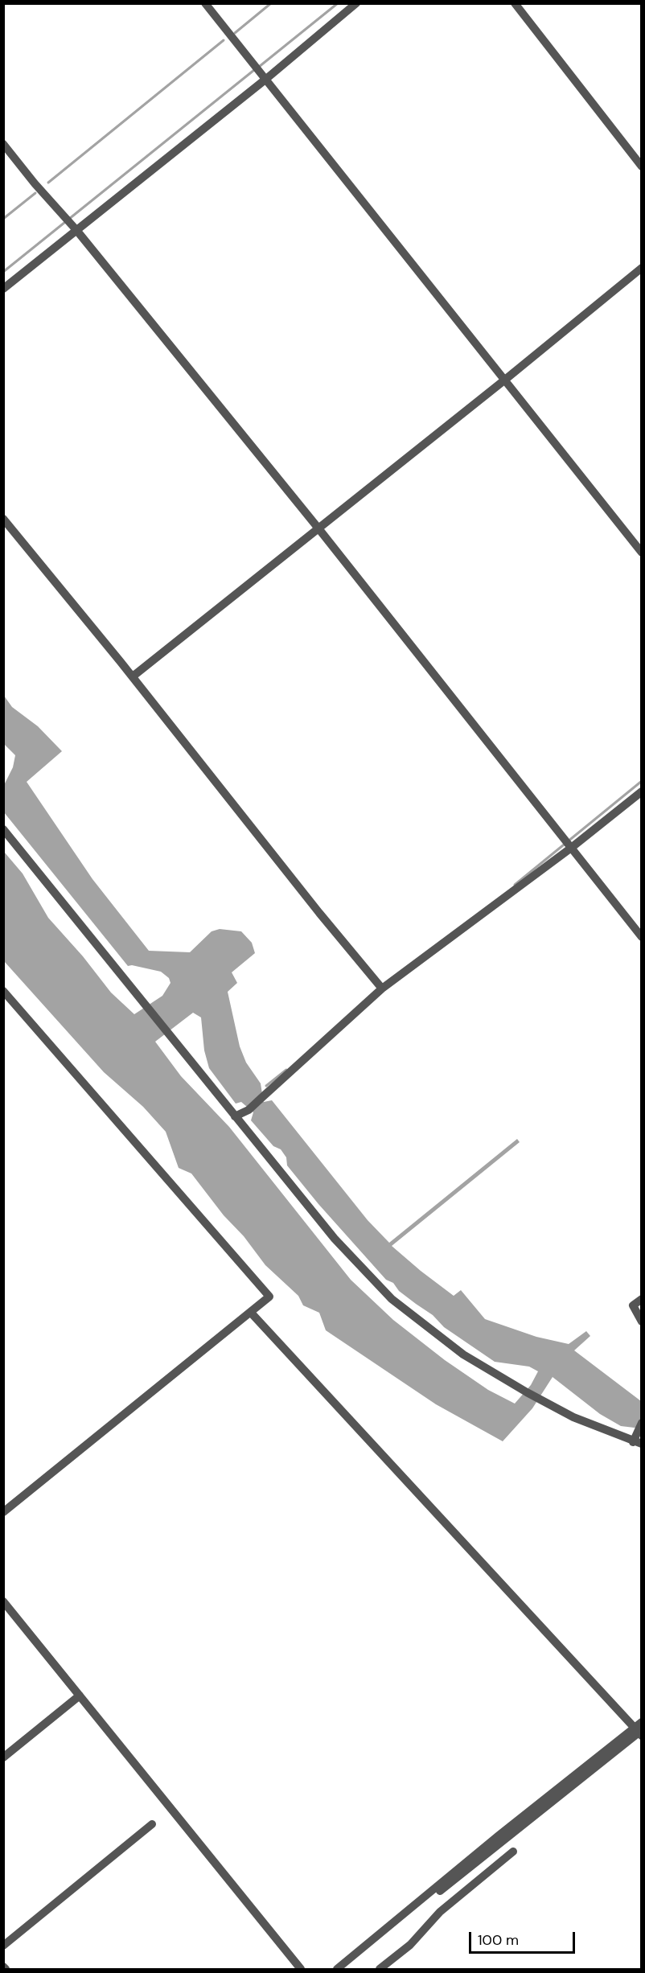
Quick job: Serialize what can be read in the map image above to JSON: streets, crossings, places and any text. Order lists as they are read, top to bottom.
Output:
{
  "scale_bar": "100 m"
}
